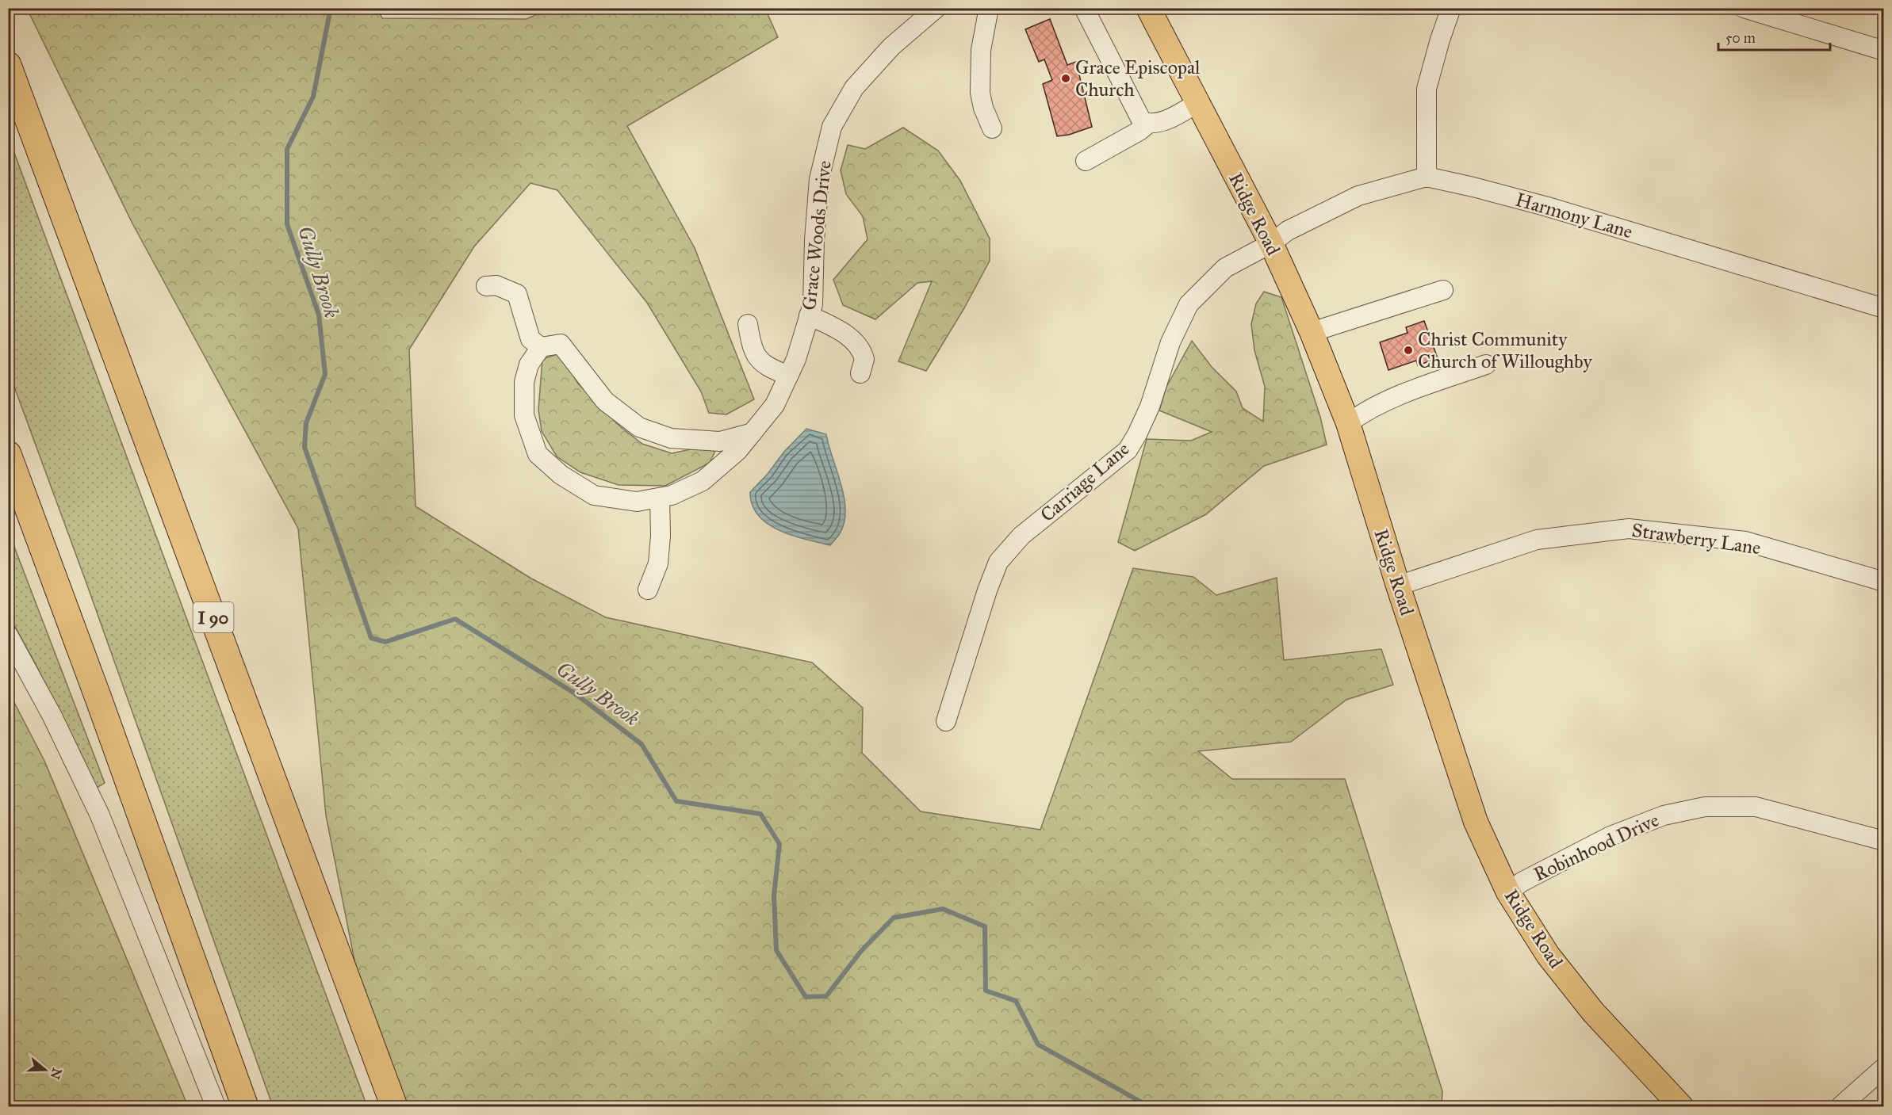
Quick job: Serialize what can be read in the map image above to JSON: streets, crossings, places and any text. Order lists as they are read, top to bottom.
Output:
{
  "streets": {
    "highway": ["I 90"],
    "main road": ["Ridge Road"],
    "street": [
      "Harmony Lane",
      "Grace Woods Drive",
      "Carriage Lane",
      "Strawberry Lane",
      "Robinhood Drive"
    ]
  },
  "crossings": [
    ["Ridge Road", "Harmony Lane"],
    ["Ridge Road", "Carriage Lane"],
    ["Ridge Road", "Strawberry Lane"],
    ["Ridge Road", "Robinhood Drive"],
    ["Harmony Lane", "Carriage Lane"]
  ],
  "water": ["Gully Brook"],
  "places": ["Grace Episcopal Church", "Christ Community Church of Willoughby"],
  "scale_bar": "50 m",
  "north": "right"
}
